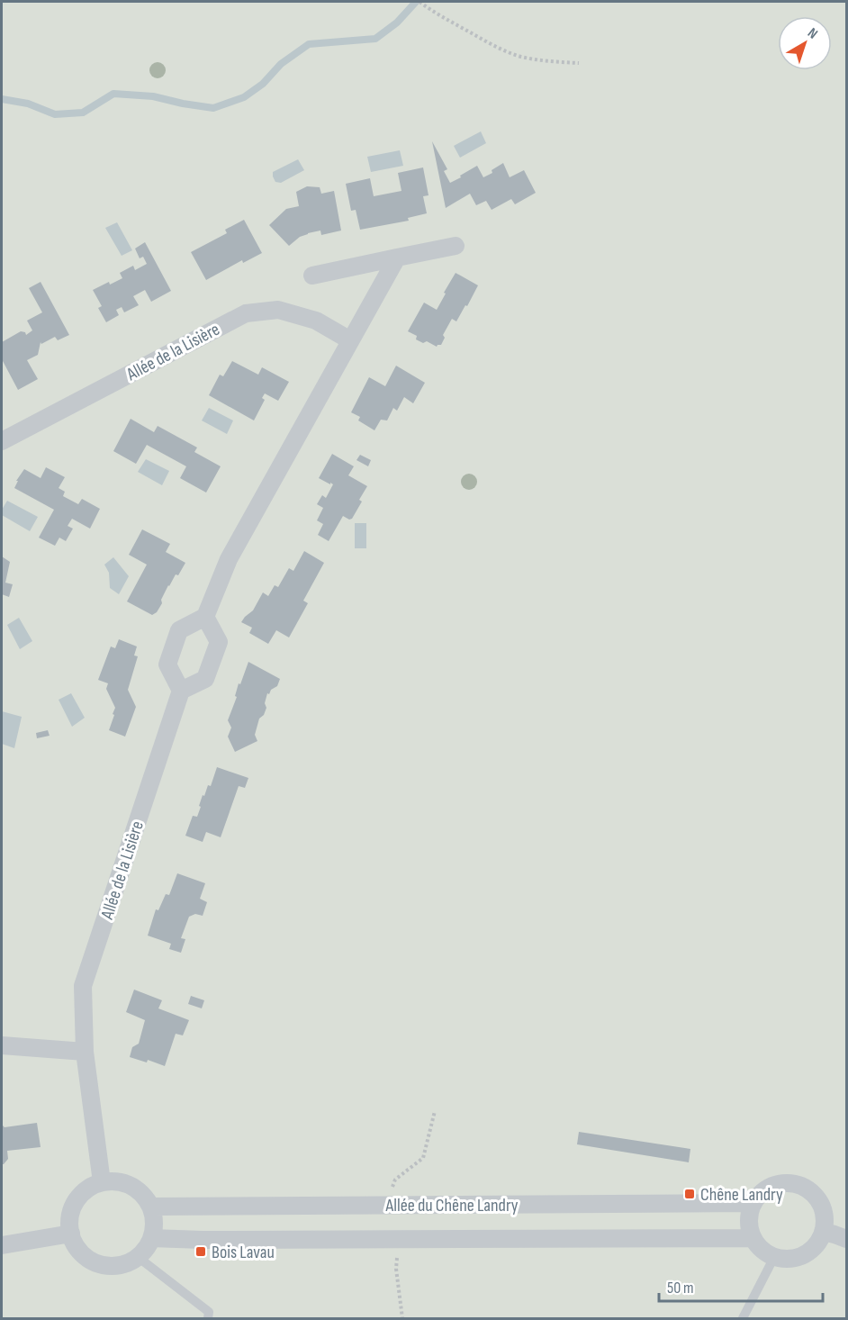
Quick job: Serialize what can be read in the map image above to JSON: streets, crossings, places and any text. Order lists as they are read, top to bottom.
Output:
{
  "streets": {
    "street": ["Allée de la Lisière", "Allée du Chêne Landry"]
  },
  "crossings": [
    ["Allée de la Lisière", "Allée du Chêne Landry"]
  ],
  "places": {
    "transit": ["Chêne Landry", "Bois Lavau"]
  },
  "scale_bar": "50 m",
  "north": "top right"
}
